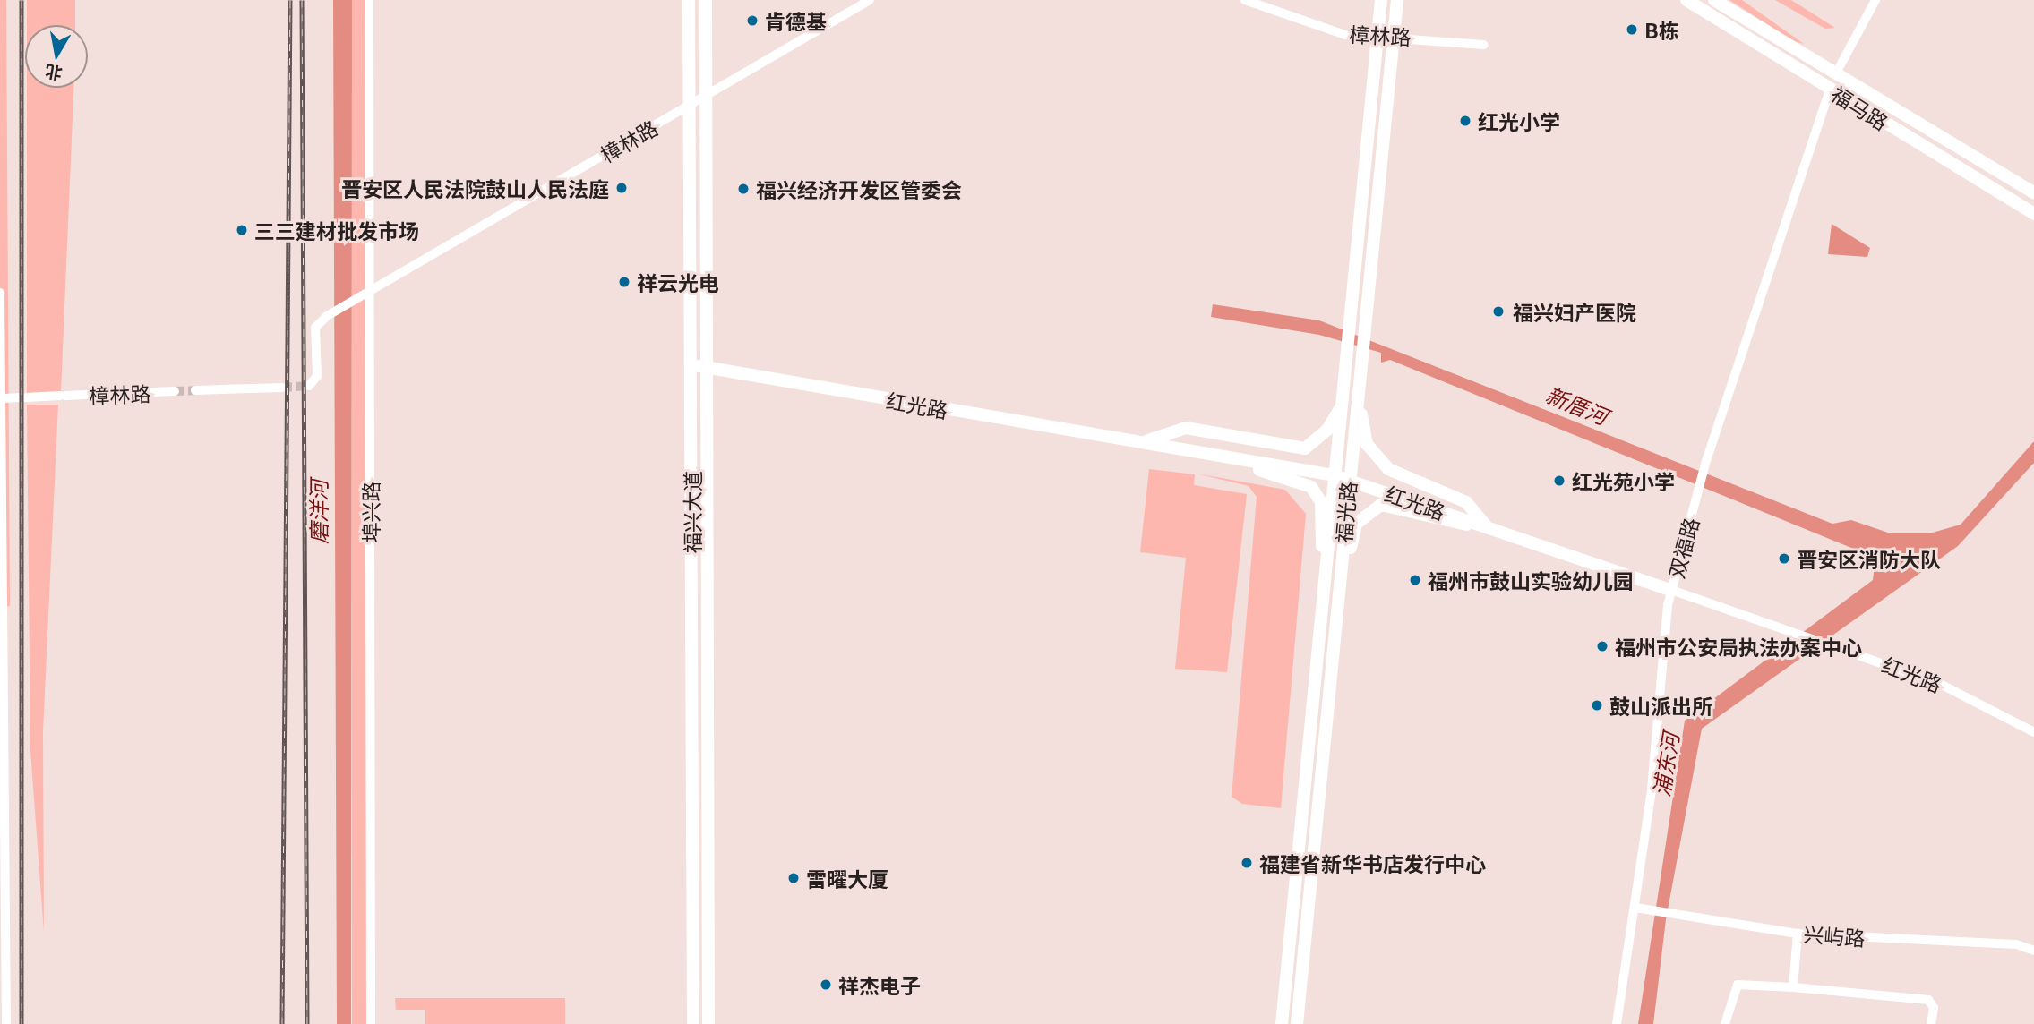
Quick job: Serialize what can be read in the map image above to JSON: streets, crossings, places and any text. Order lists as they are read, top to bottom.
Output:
{
  "streets": {
    "main road": [
      "福马路",
      "红光路",
      "福兴大道",
      "福光路"
    ],
    "street": [
      "樟林路",
      "埠兴路",
      "双福路",
      "兴屿路"
    ]
  },
  "crossings": [
    ["樟林路", "埠兴路"],
    ["樟林路", "福兴大道"],
    ["樟林路", "福光路"],
    ["福马路", "双福路"],
    ["红光路", "福兴大道"],
    ["红光路", "福光路"],
    ["红光路", "双福路"],
    ["双福路", "兴屿路"]
  ],
  "water": ["新厝河", "磨洋河", "浦东河"],
  "places": [
    "肯德基",
    "B栋",
    "红光小学",
    "晋安区人民法院鼓山人民法庭",
    "福兴经济开发区管委会",
    "三三建材批发市场",
    "祥云光电",
    "福兴妇产医院",
    "红光苑小学",
    "晋安区消防大队",
    "福州市鼓山实验幼儿园",
    "福州市公安局执法办案中心",
    "鼓山派出所",
    "福建省新华书店发行中心",
    "雷曜大厦",
    "祥杰电子"
  ],
  "north": "bottom"
}
